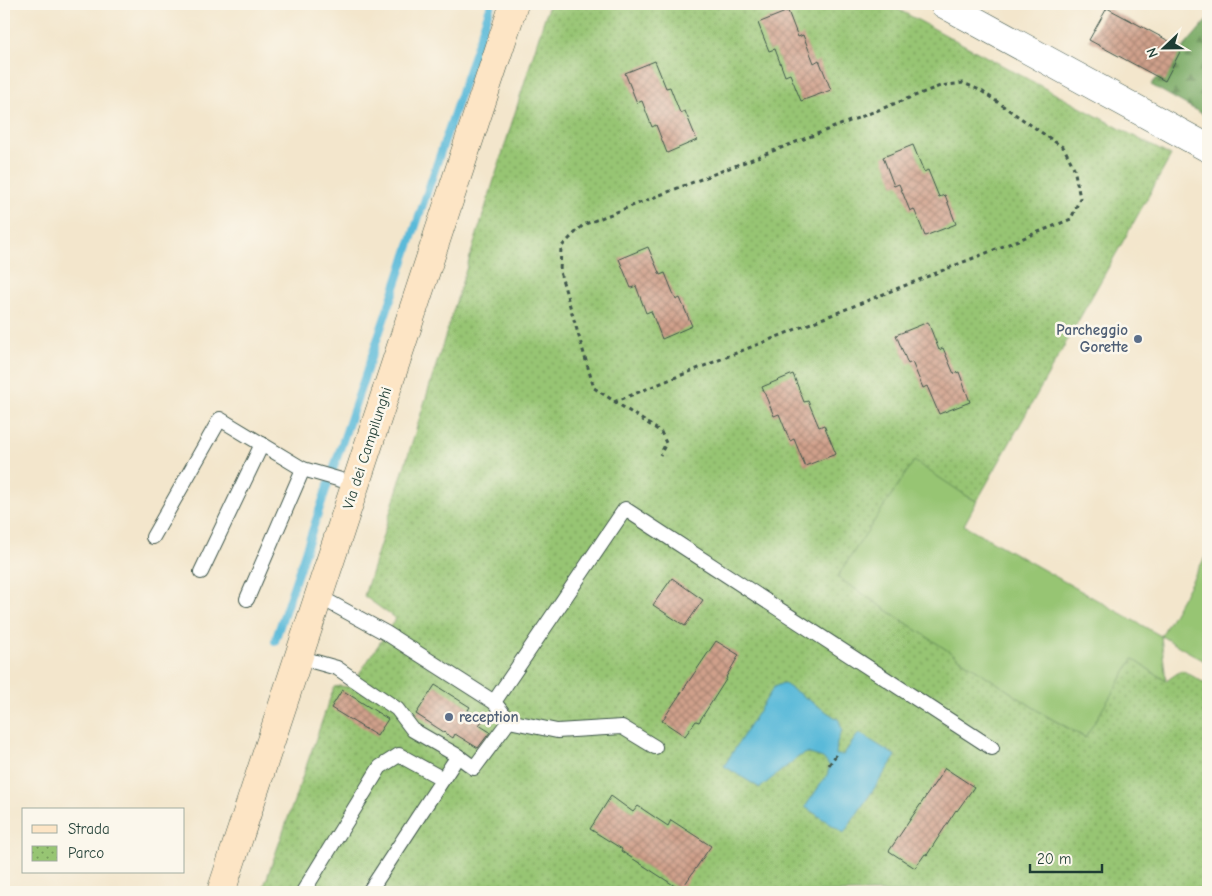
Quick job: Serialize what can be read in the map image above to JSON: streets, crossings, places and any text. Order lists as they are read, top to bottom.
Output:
{
  "streets": {
    "street": ["Via dei Campilunghi"]
  },
  "places": ["Parcheggio Gorette", "reception"],
  "legend": ["Strada", "Parco"],
  "scale_bar": "20 m",
  "north": "left"
}
